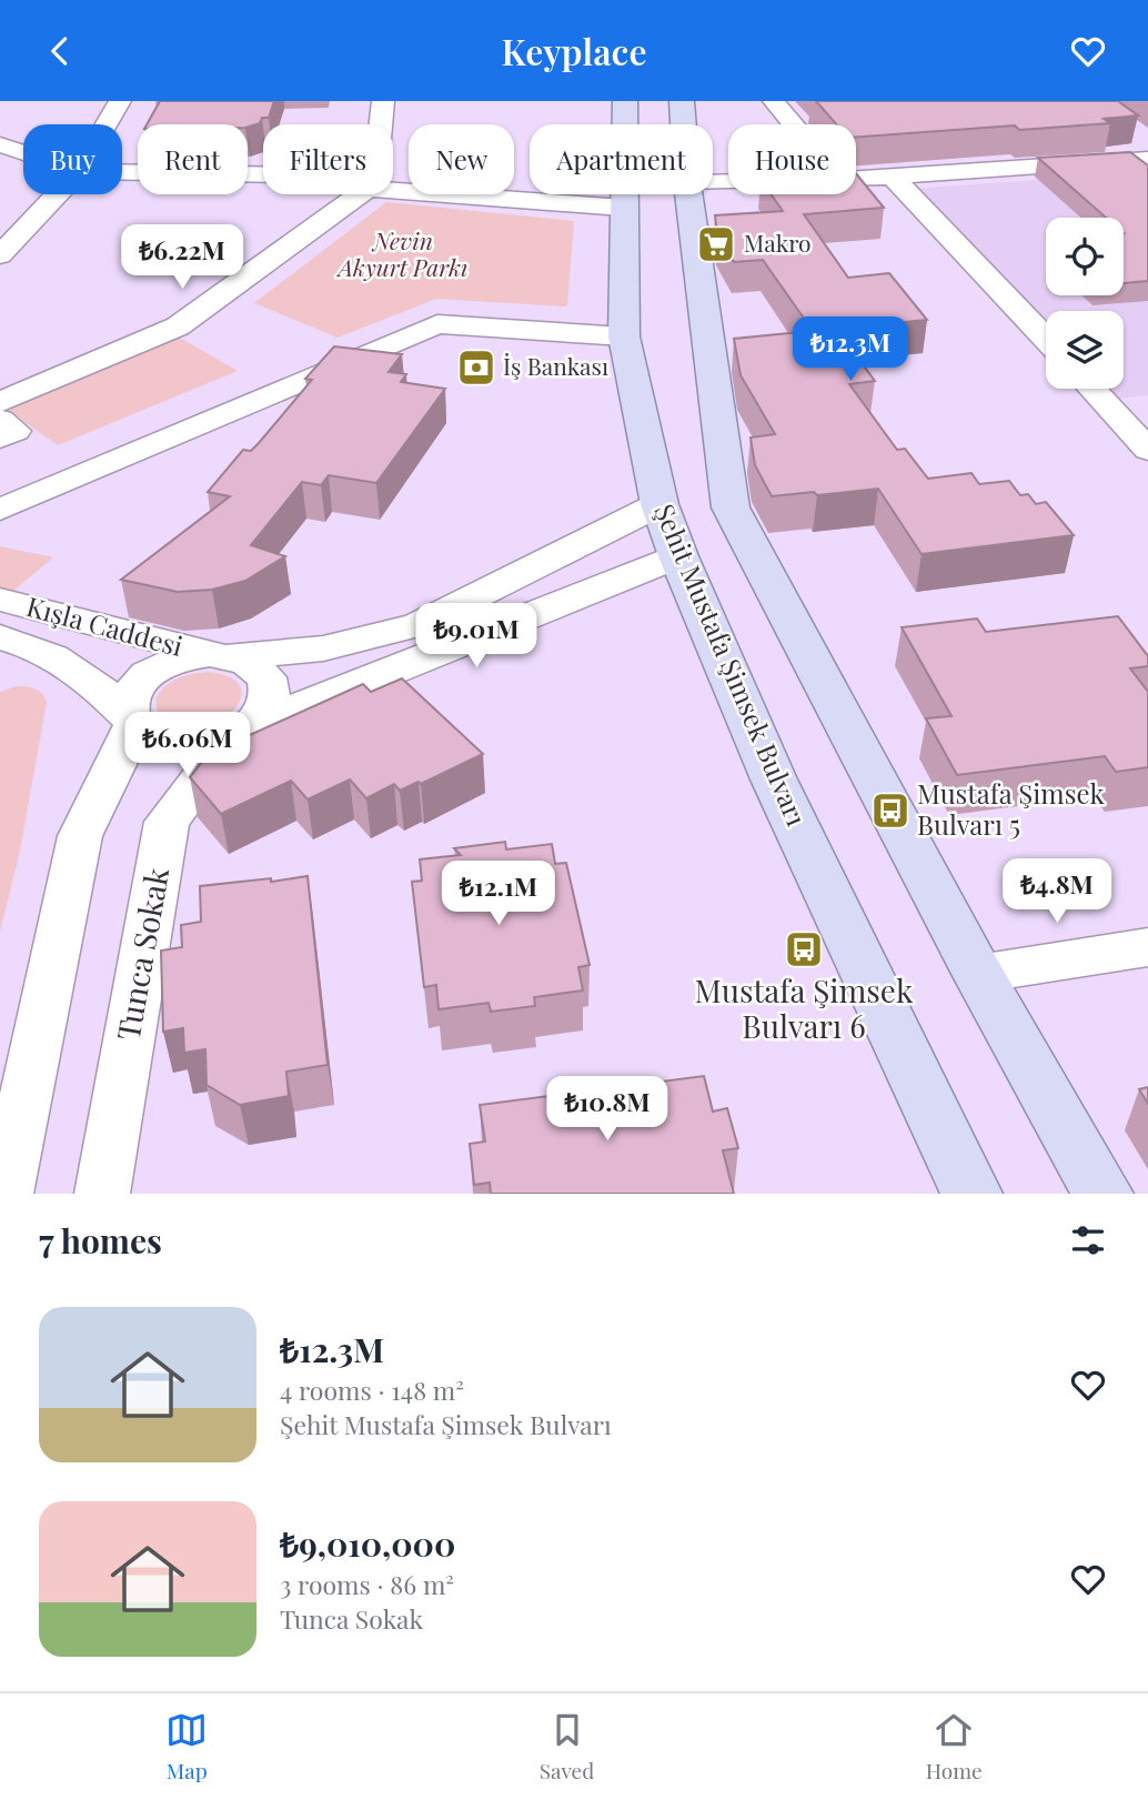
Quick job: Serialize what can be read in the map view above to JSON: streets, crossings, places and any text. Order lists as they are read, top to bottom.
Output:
{
  "streets": {
    "main road": ["Şehit Mustafa Şimsek Bulvarı"],
    "street": ["Kışla Caddesi", "Tunca Sokak"]
  },
  "crossings": [
    ["Kışla Caddesi", "Tunca Sokak"]
  ],
  "parks": ["Nevin Akyurt Parkı"],
  "places": {
    "supermarket": ["Makro"],
    "bank": ["İş Bankası"],
    "bus stop": ["Mustafa Şimsek Bulvarı 5", "Mustafa Şimsek Bulvarı 6"]
  },
  "page": {
    "header": "Keyplace",
    "chip": [
      "Buy",
      "Rent",
      "Filters",
      "New",
      "Apartment",
      "House"
    ],
    "price": [
      "₺6.22M",
      "₺12.3M",
      "₺9.01M",
      "₺6.06M",
      "₺4.8M",
      "₺12.1M",
      "₺10.8M"
    ],
    "heading": "7 homes",
    "list": [
      {
        "name": "₺12.3M",
        "note": "4 rooms · 148 m² · Şehit Mustafa Şimsek Bulvarı"
      },
      {
        "name": "₺9,010,000",
        "note": "3 rooms · 86 m² · Tunca Sokak"
      }
    ],
    "tabs": ["Map", "Saved", "Home"]
  }
}
